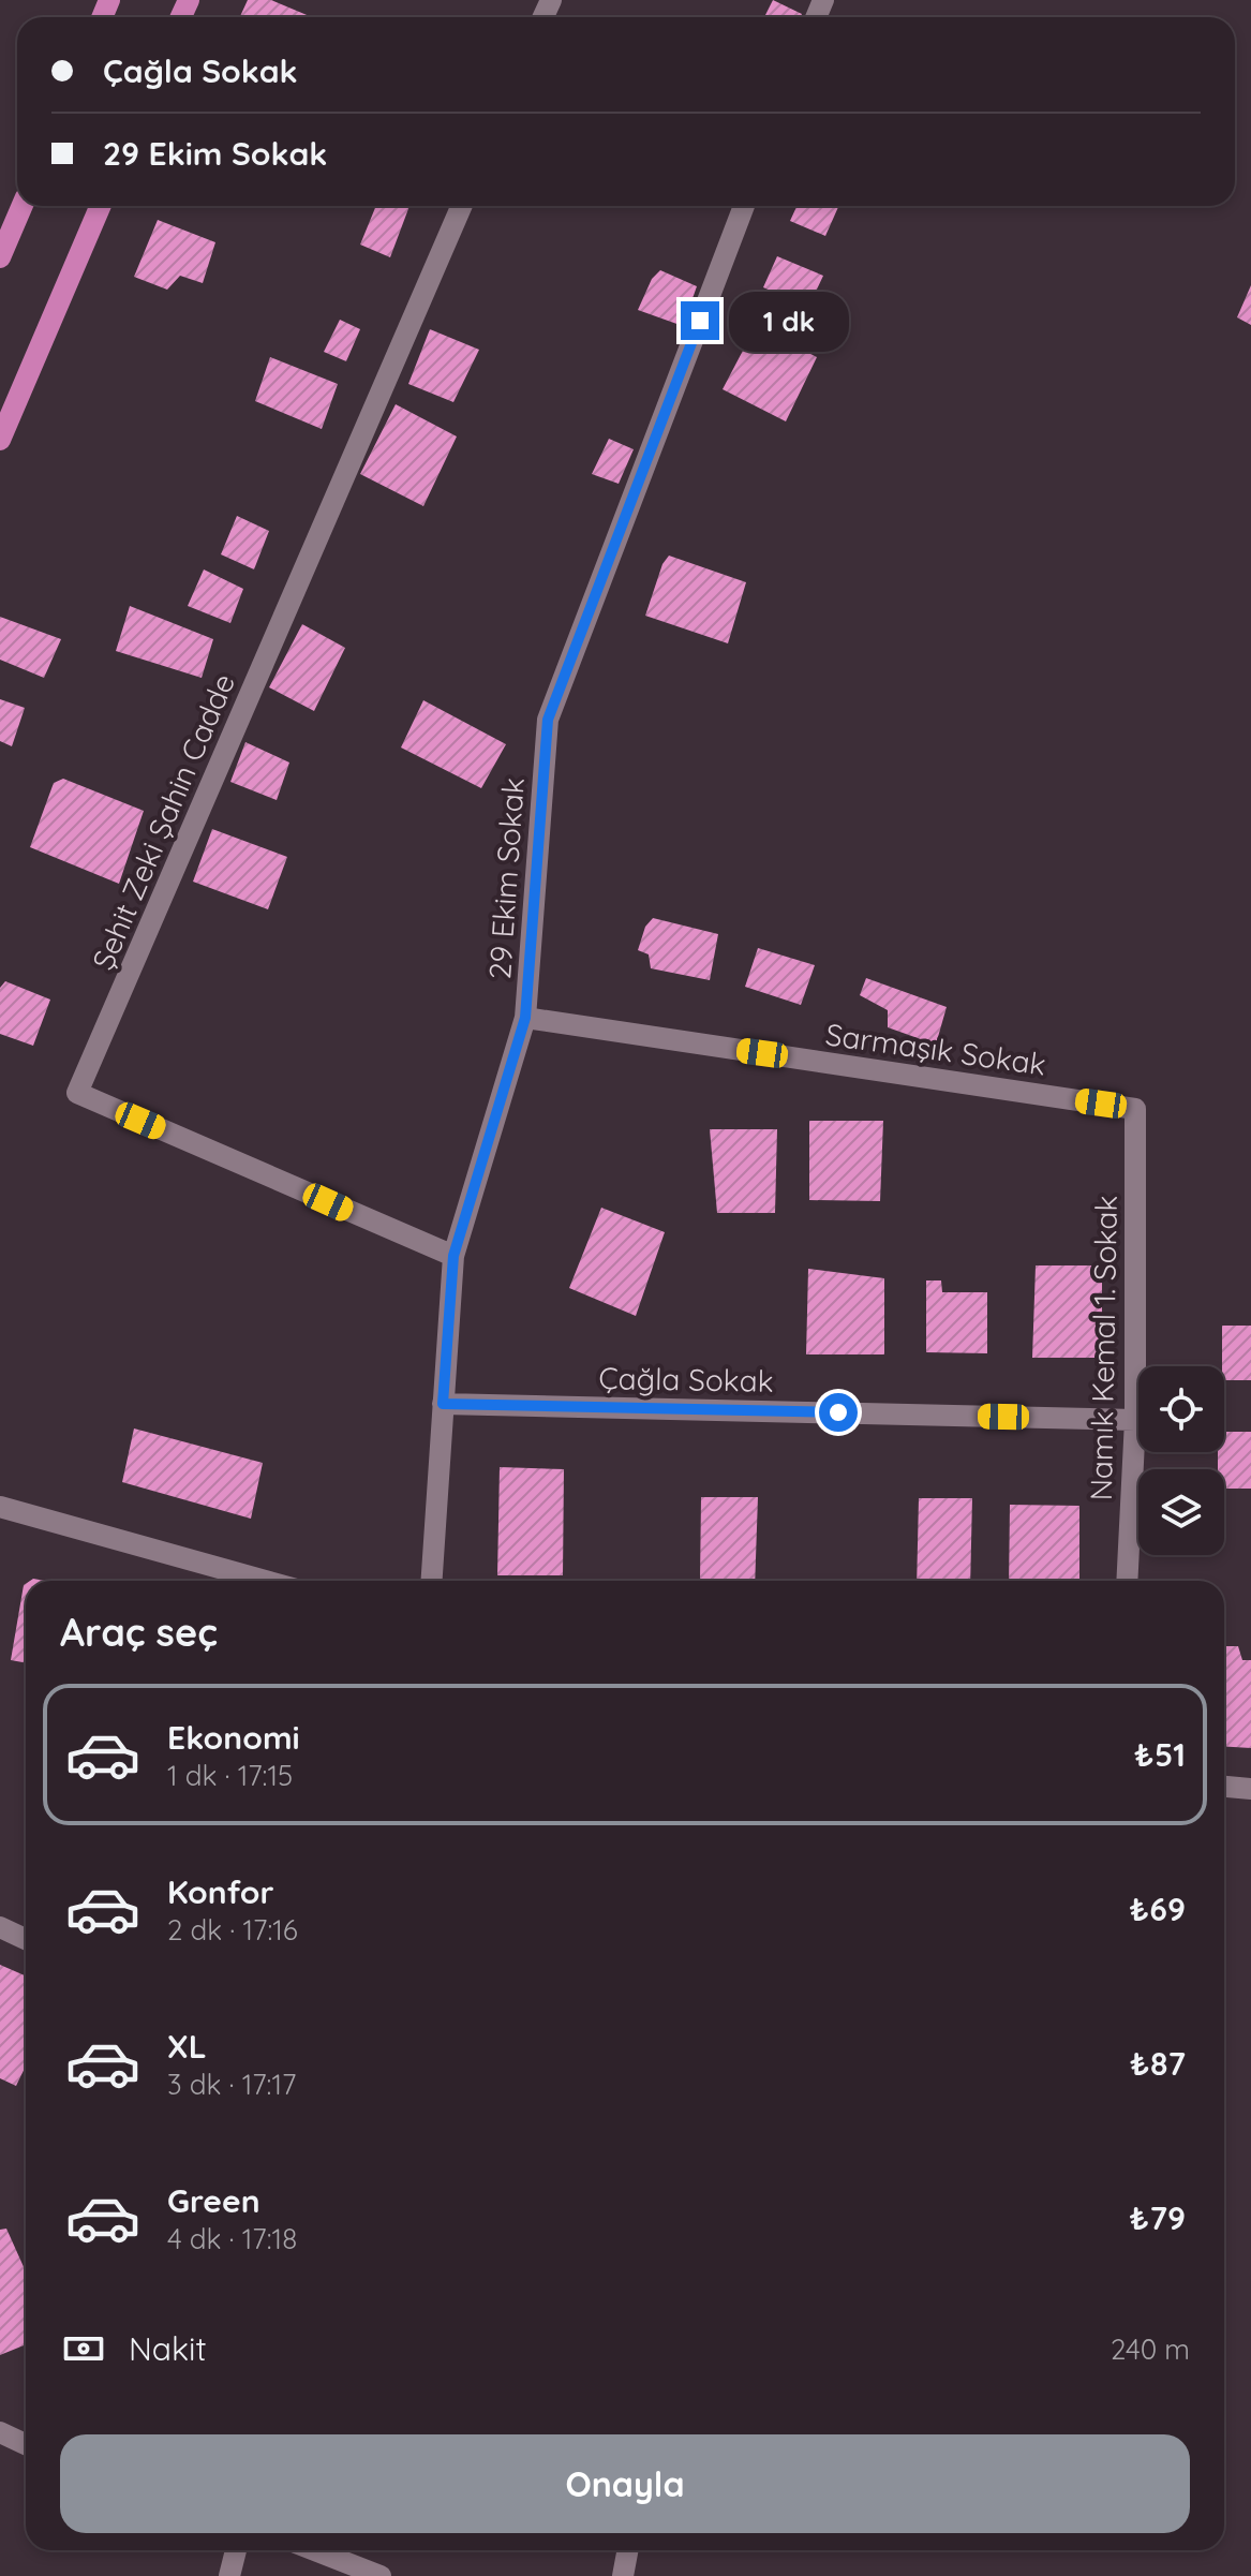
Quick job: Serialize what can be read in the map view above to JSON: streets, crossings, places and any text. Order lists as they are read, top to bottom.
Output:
{
  "streets": {
    "street": [
      "Şehit Zeki Şahin Cadde",
      "29 Ekim Sokak",
      "Sarmaşık Sokak",
      "Namık Kemal 1. Sokak",
      "Çağla Sokak"
    ]
  },
  "crossings": [
    ["Şehit Zeki Şahin Cadde", "29 Ekim Sokak"],
    ["29 Ekim Sokak", "Sarmaşık Sokak"],
    ["29 Ekim Sokak", "Çağla Sokak"],
    ["Sarmaşık Sokak", "Namık Kemal 1. Sokak"],
    ["Namık Kemal 1. Sokak", "Çağla Sokak"]
  ],
  "page": {
    "banner": ["Çağla Sokak", "29 Ekim Sokak"],
    "bubble": "1 dk",
    "heading": "Araç seç",
    "list": [
      {
        "name": "Ekonomi",
        "note": "1 dk · 17:15",
        "value": "₺51"
      },
      {
        "name": "Konfor",
        "note": "2 dk · 17:16",
        "value": "₺69"
      },
      {
        "name": "XL",
        "note": "3 dk · 17:17",
        "value": "₺87"
      },
      {
        "name": "Green",
        "note": "4 dk · 17:18",
        "value": "₺79"
      }
    ],
    "pay": ["Nakit", "240 m"],
    "buttons": "Onayla"
  }
}
